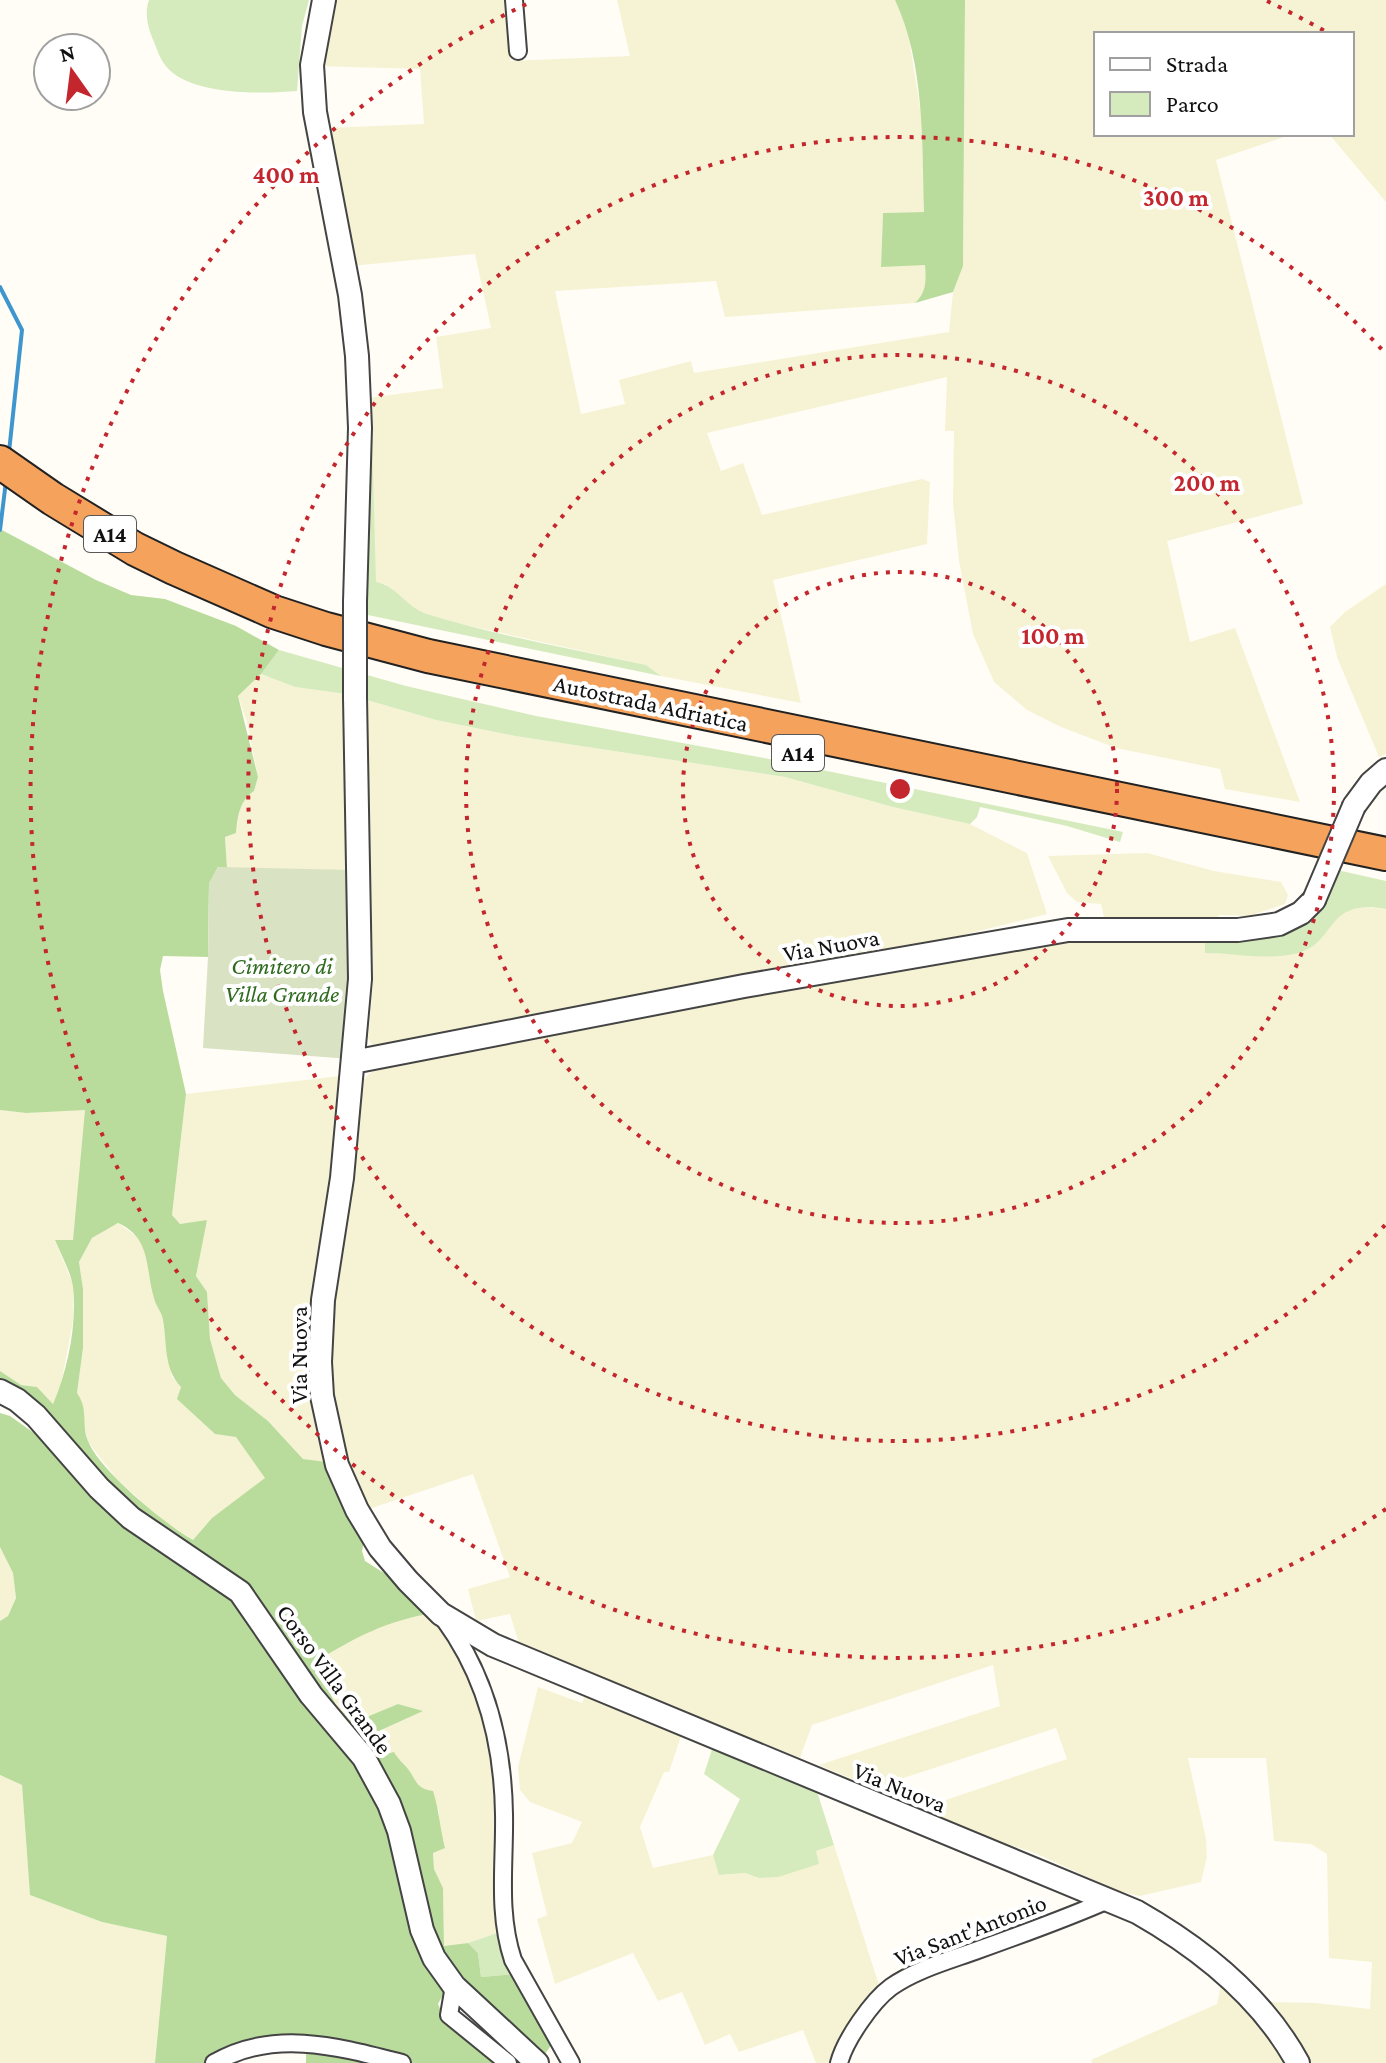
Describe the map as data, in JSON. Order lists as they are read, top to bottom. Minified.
{"streets":{"highway":["A14","Autostrada Adriatica"],"street":["Via Nuova","Corso Villa Grande","Via Sant'Antonio"]},"crossings":[["Via Nuova","Via Sant'Antonio"]],"parks":["Cimitero di Villa Grande"],"legend":["Strada","Parco"],"north":"top","rings":["400 m","300 m","200 m","100 m"]}
